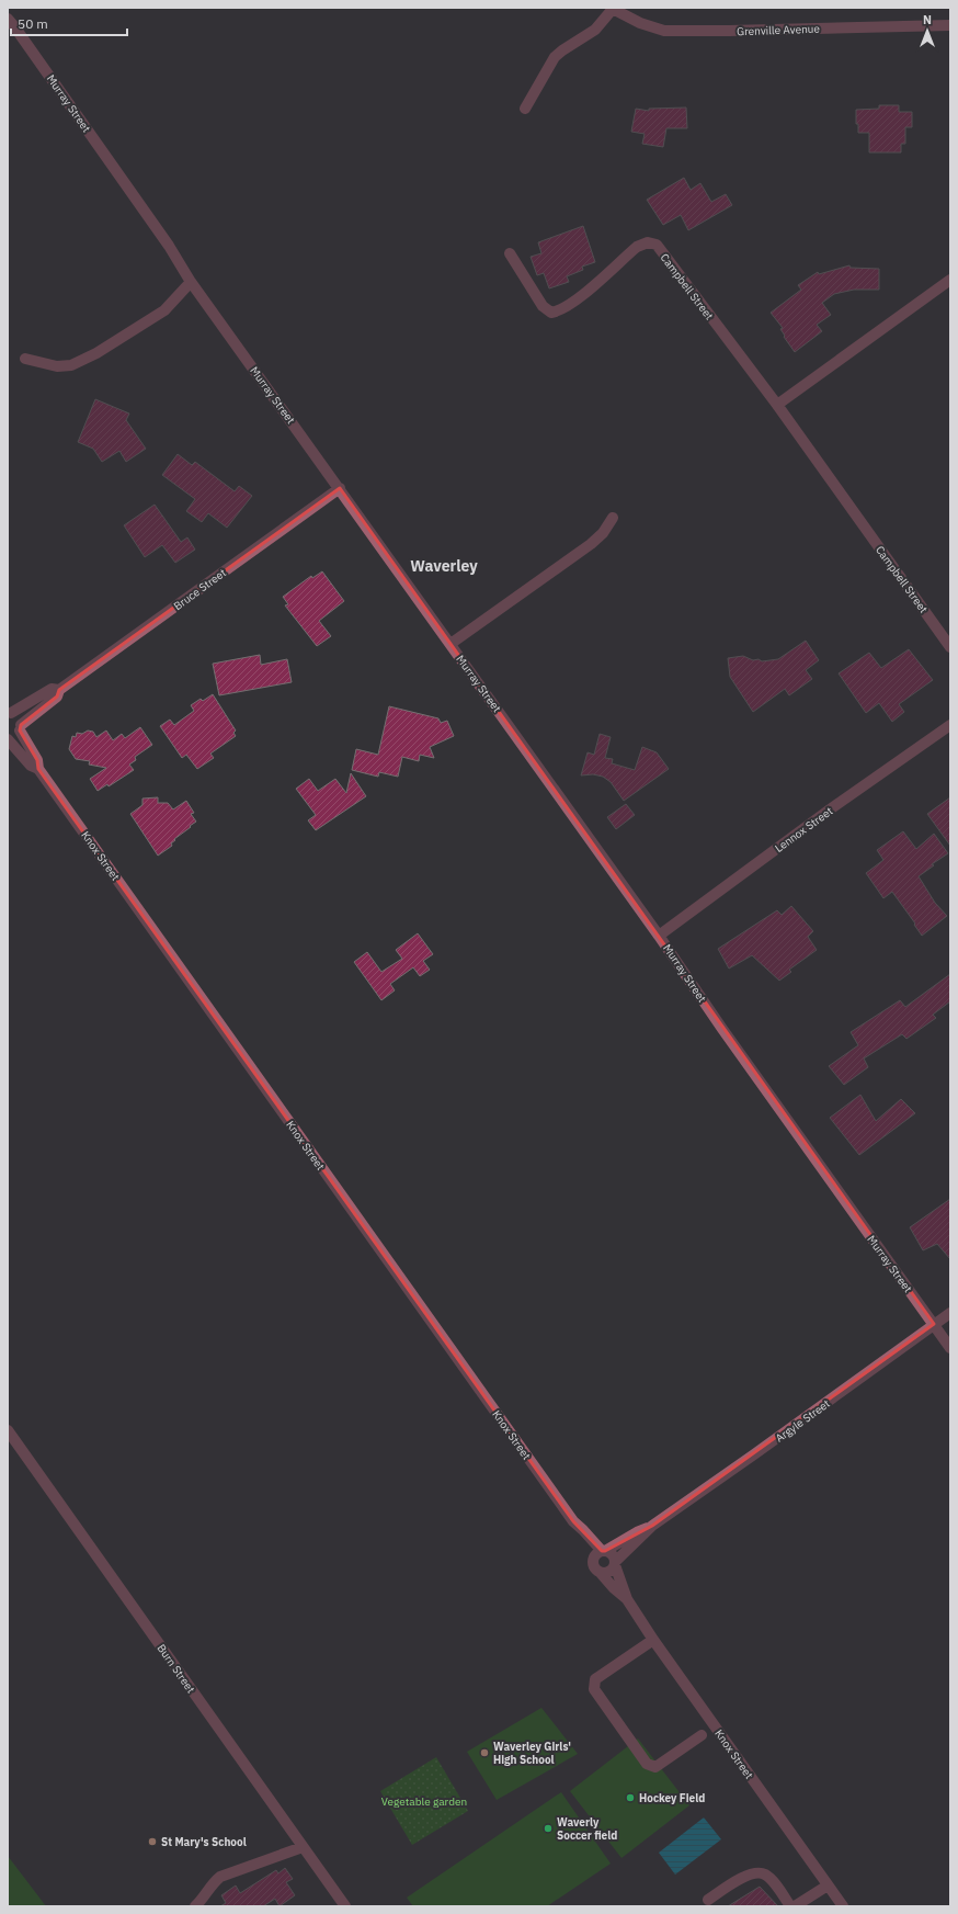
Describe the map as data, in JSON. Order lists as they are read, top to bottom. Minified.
{"streets":{"street":["Grenville Avenue","Murray Street","Campbell Street","Bruce Street","Lennox Street","Knox Street","Argyle Street","Burn Street"]},"crossings":[["Murray Street","Bruce Street"],["Murray Street","Lennox Street"],["Murray Street","Argyle Street"],["Bruce Street","Knox Street"],["Knox Street","Argyle Street"]],"districts":["Waverley"],"parks":["Vegetable garden"],"places":["Waverley Girls' High School","Hockey Field","Waverly Soccer field","St Mary's School"],"scale_bar":"50 m","north":"top"}
